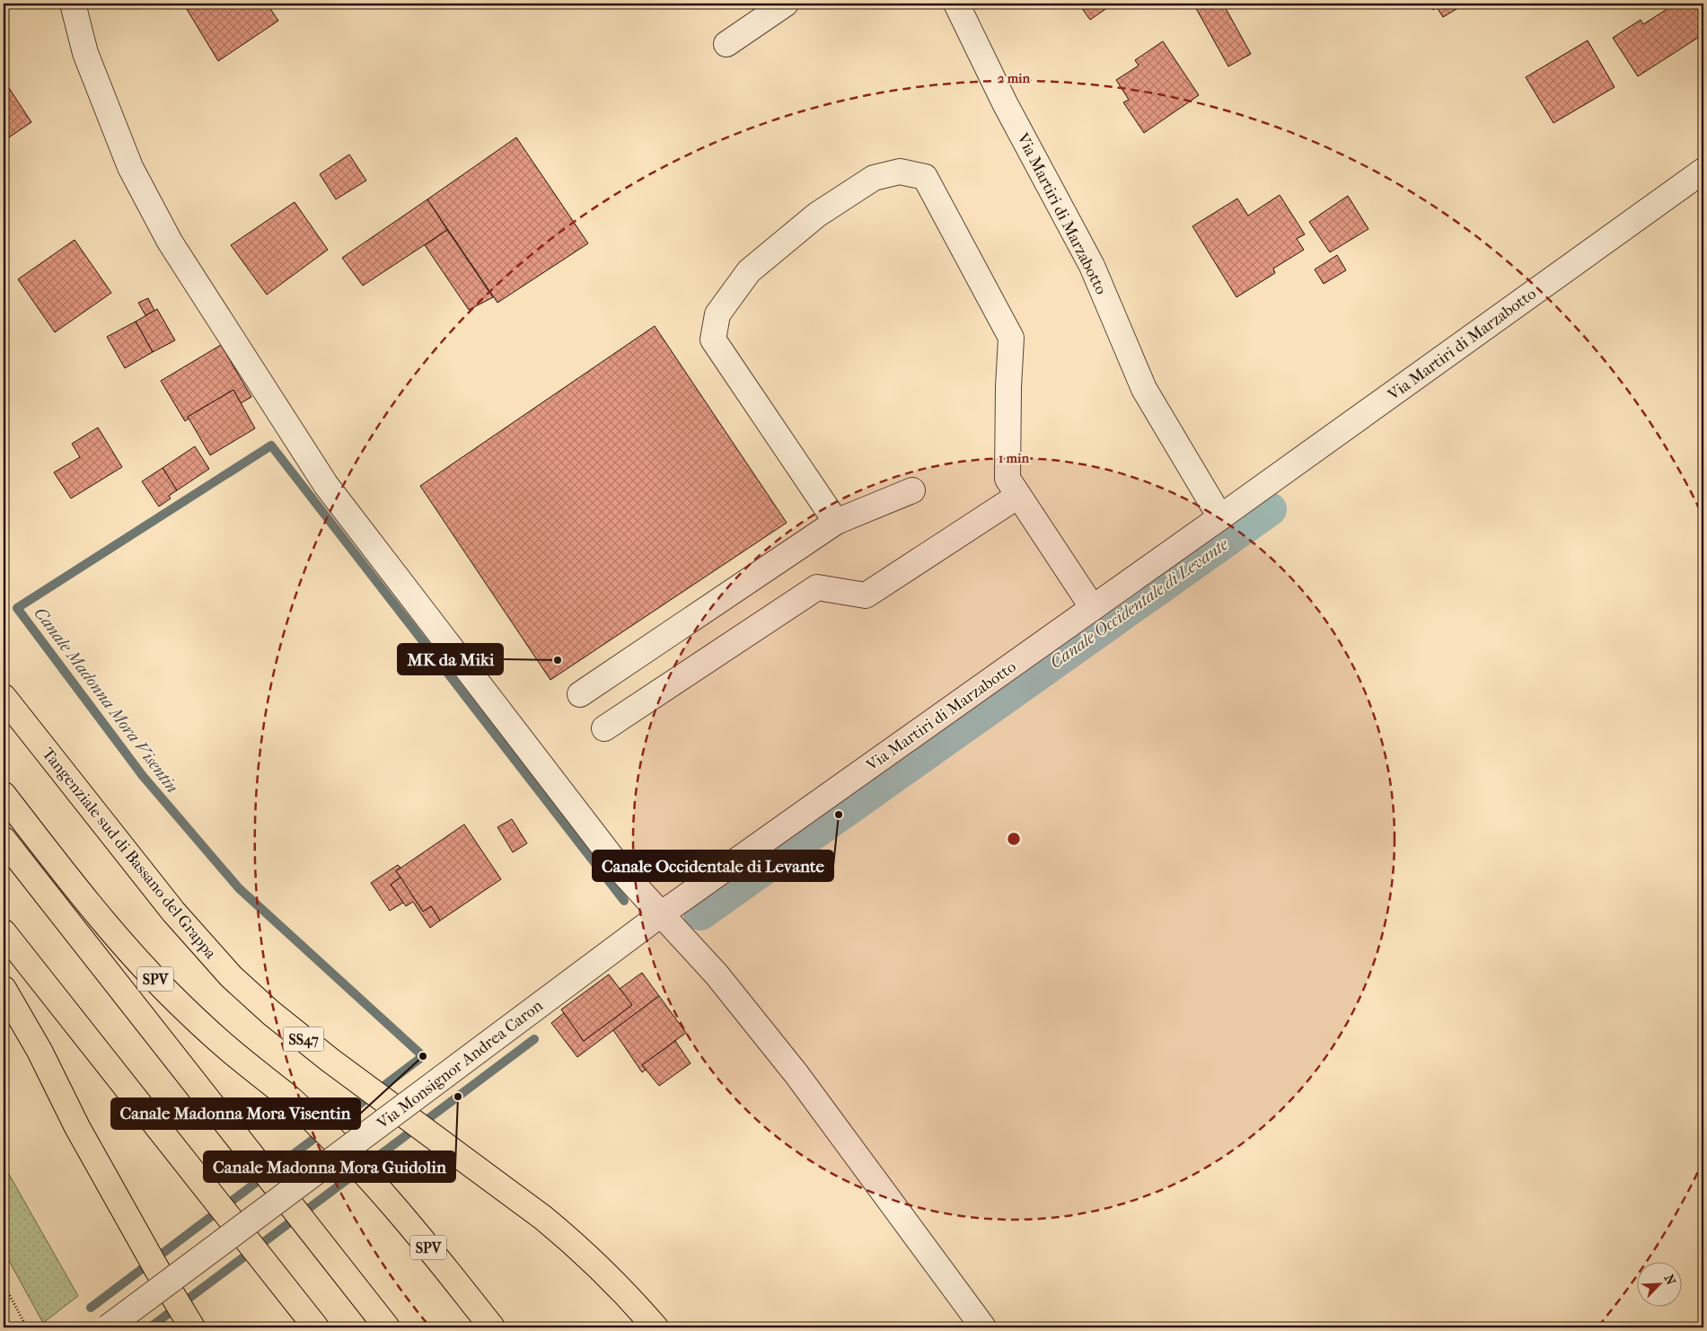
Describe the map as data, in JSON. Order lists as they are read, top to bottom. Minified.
{"streets":{"highway":["Tangenziale sud di Bassano del Grappa","SPV","SS47"],"street":["Via Martiri di Marzabotto","Via Monsignor Andrea Caron"]},"crossings":[["Via Martiri di Marzabotto","Via Monsignor Andrea Caron"]],"water":["Canale Occidentale di Levante","Canale Madonna Mora Visentin"],"places":["MK da Miki","Canale Occidentale di Levante","Canale Madonna Mora Visentin","Canale Madonna Mora Guidolin"],"north":"top right","rings":["2 min","1 min"]}
